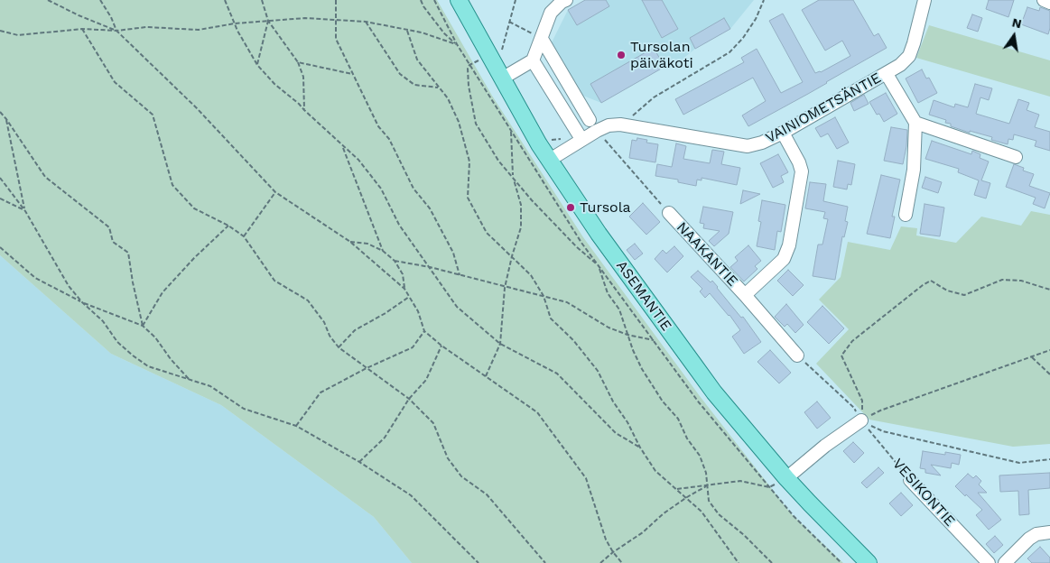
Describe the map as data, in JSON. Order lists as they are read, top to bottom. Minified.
{"streets":{"main road":["ASEMANTIE"],"street":["VAINIOMETSÄNTIE","NAAKANTIE","VESIKONTIE"]},"crossings":[["VAINIOMETSÄNTIE","NAAKANTIE"],["VAINIOMETSÄNTIE","ASEMANTIE"],["NAAKANTIE","VESIKONTIE"]],"places":["Tursolan päiväkoti","Tursola"],"north":"top"}
